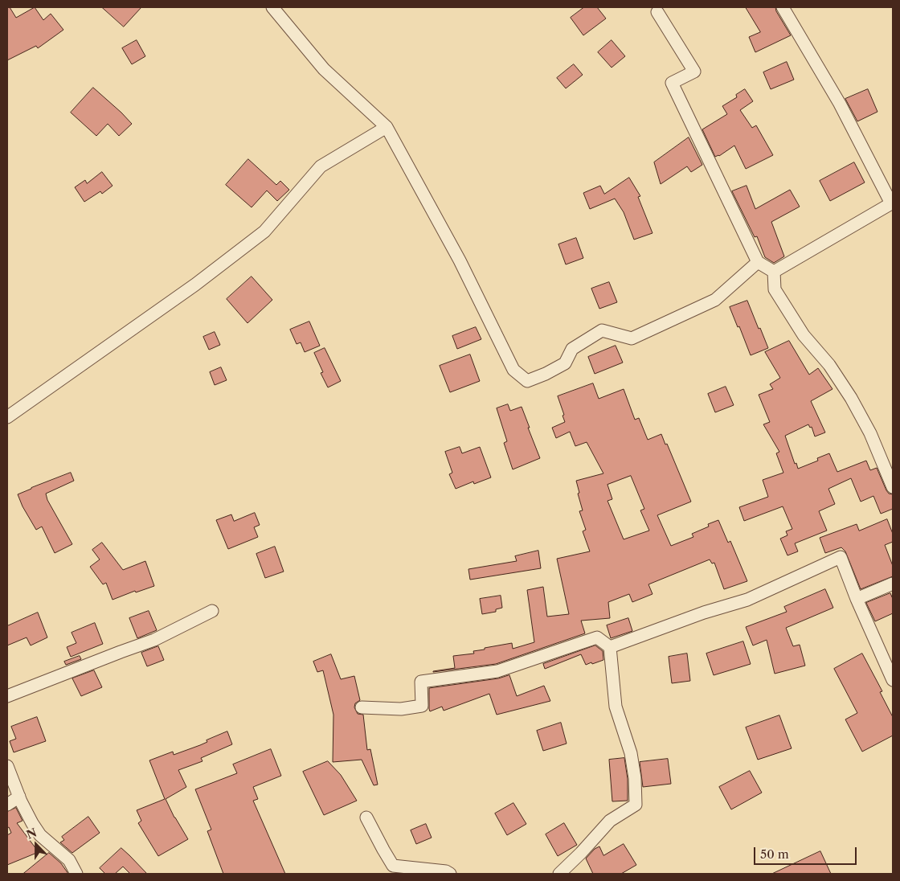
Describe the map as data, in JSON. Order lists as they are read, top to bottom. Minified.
{"scale_bar":"50 m","north":"top"}
